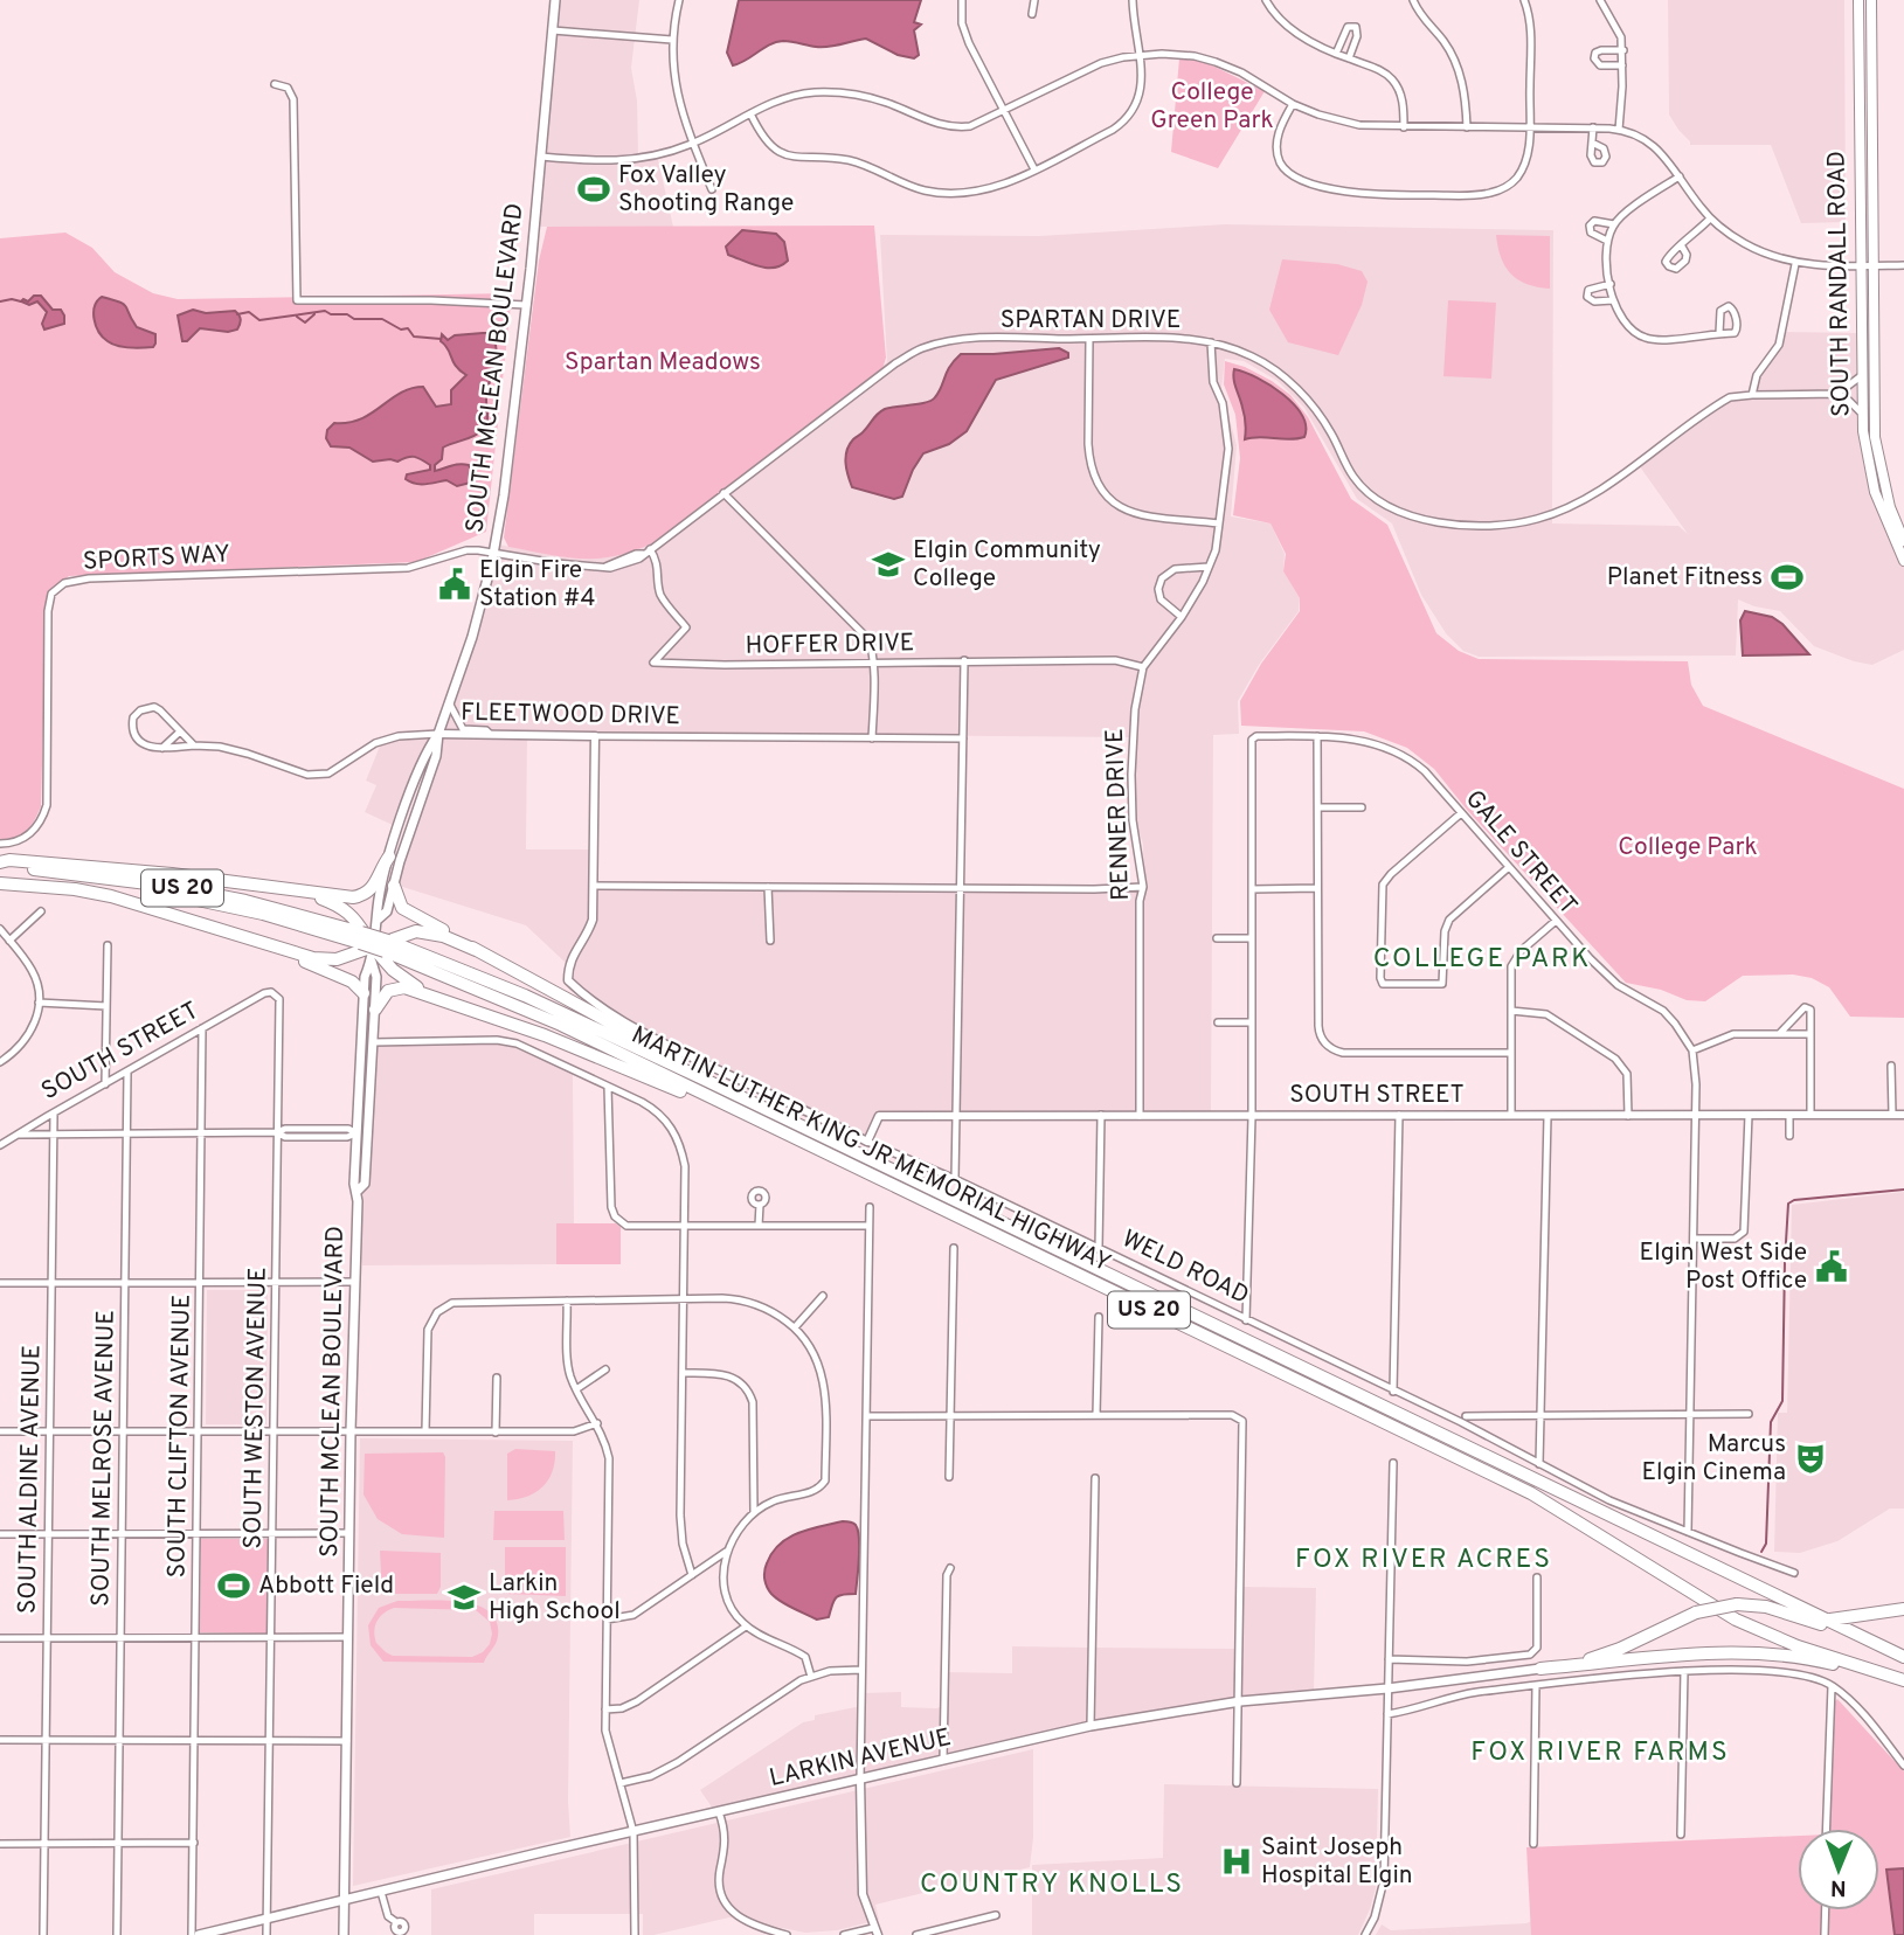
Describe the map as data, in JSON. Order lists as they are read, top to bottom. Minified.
{"streets":{"highway":["US 20","MARTIN LUTHER KING JR MEMORIAL HIGHWAY"],"main road":["SOUTH RANDALL ROAD","SOUTH MCLEAN BOULEVARD","LARKIN AVENUE"],"street":["SPARTAN DRIVE","SPORTS WAY","HOFFER DRIVE","FLEETWOOD DRIVE","RENNER DRIVE","GALE STREET","SOUTH STREET","WELD ROAD","SOUTH WESTON AVENUE","SOUTH CLIFTON AVENUE","SOUTH MELROSE AVENUE","SOUTH ALDINE AVENUE"]},"crossings":[["SPARTAN DRIVE","SOUTH MCLEAN BOULEVARD"],["SPARTAN DRIVE","SPORTS WAY"],["SPARTAN DRIVE","HOFFER DRIVE"],["SPARTAN DRIVE","RENNER DRIVE"],["SOUTH MCLEAN BOULEVARD","SPORTS WAY"],["SOUTH MCLEAN BOULEVARD","FLEETWOOD DRIVE"],["SOUTH MCLEAN BOULEVARD","MARTIN LUTHER KING JR MEMORIAL HIGHWAY"],["SOUTH MCLEAN BOULEVARD","LARKIN AVENUE"],["HOFFER DRIVE","RENNER DRIVE"],["RENNER DRIVE","SOUTH STREET"],["SOUTH STREET","WELD ROAD"],["SOUTH STREET","SOUTH WESTON AVENUE"],["SOUTH STREET","SOUTH CLIFTON AVENUE"],["SOUTH STREET","SOUTH MELROSE AVENUE"],["SOUTH STREET","SOUTH ALDINE AVENUE"],["SOUTH WESTON AVENUE","LARKIN AVENUE"],["SOUTH CLIFTON AVENUE","LARKIN AVENUE"]],"districts":["COLLEGE PARK","FOX RIVER ACRES","FOX RIVER FARMS","COUNTRY KNOLLS"],"parks":["College Green Park","Spartan Meadows","College Park"],"places":{"sports":["Fox Valley Shooting Range","Planet Fitness","Abbott Field"],"school or university":["Elgin Community College","Larkin High School"],"public building":["Elgin Fire Station #4","Elgin West Side Post Office"],"theatre":["Marcus Elgin Cinema"],"hospital":["Saint Joseph Hospital Elgin"]},"north":"bottom"}
